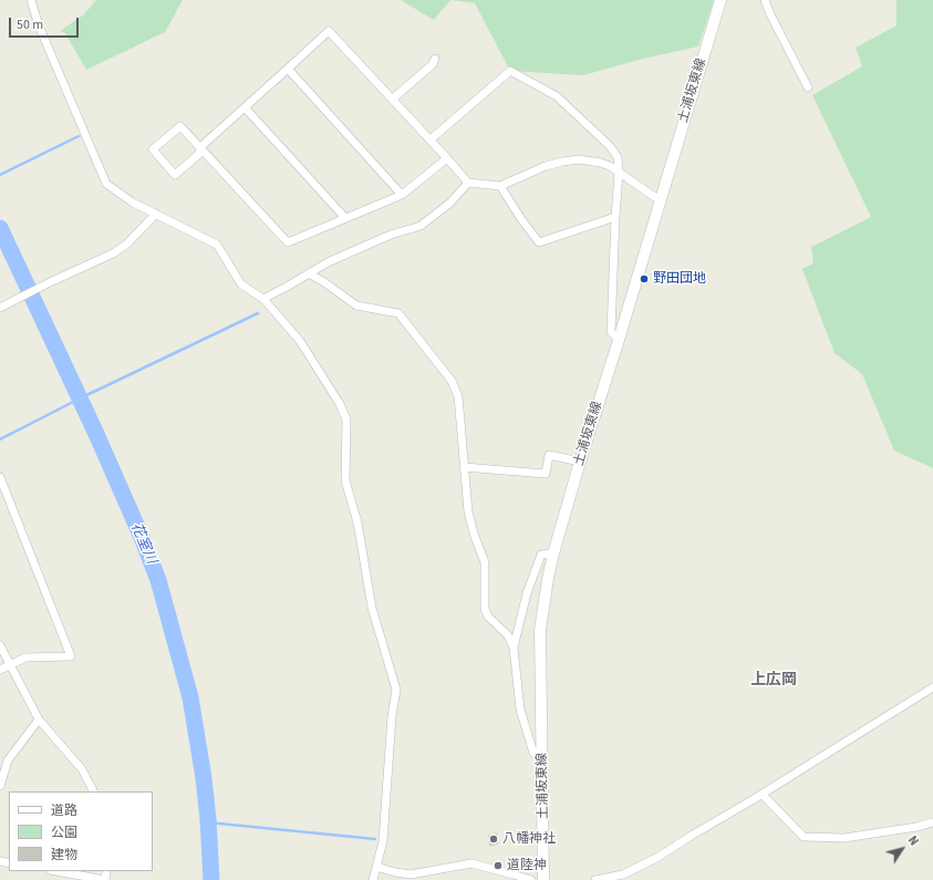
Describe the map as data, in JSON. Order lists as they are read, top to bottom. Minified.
{"streets":{"main road":["土浦坂東線"]},"districts":["上広岡"],"water":["花室川"],"places":["野田団地","八幡神社","道陸神"],"legend":["道路","公園","建物"],"scale_bar":"50 m","north":"top right"}
